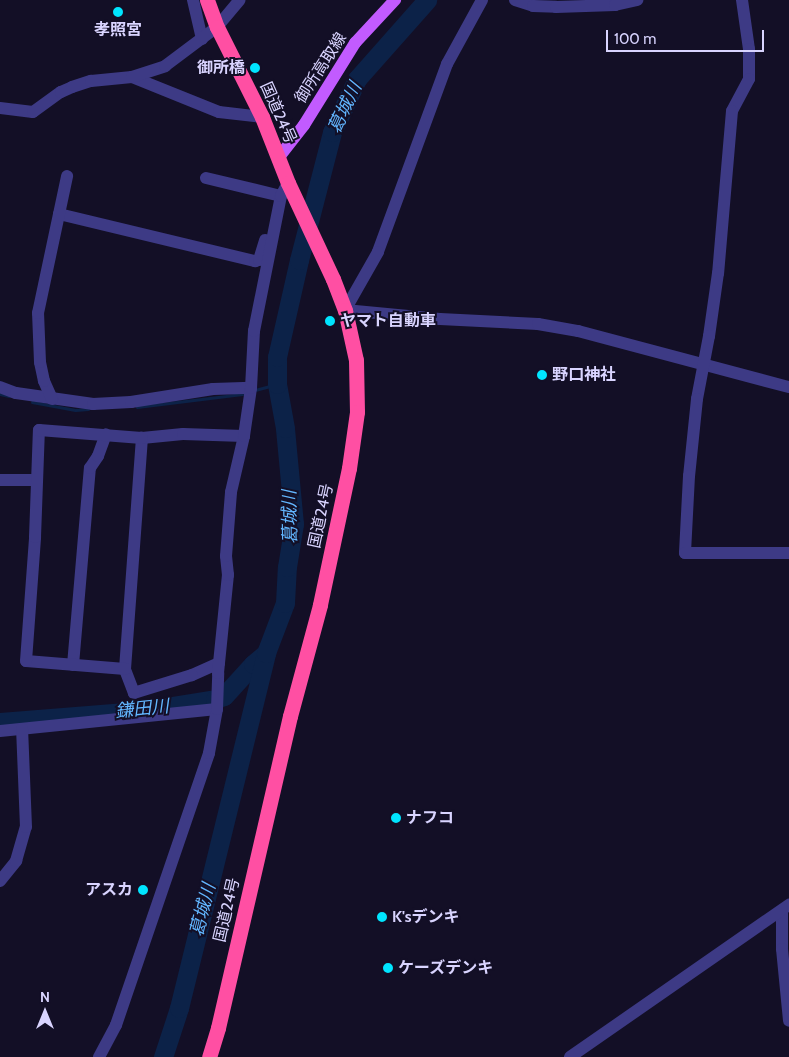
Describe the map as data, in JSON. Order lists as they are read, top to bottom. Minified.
{"streets":{"highway":["国道24号"],"main road":["御所高取線"]},"crossings":[["御所高取線","国道24号"]],"water":["葛城川","鎌田川"],"places":["孝照宮","御所橋","ヤマト自動車","野口神社","ナフコ","アスカ","K'sデンキ","ケーズデンキ"],"scale_bar":"100 m","north":"top"}
